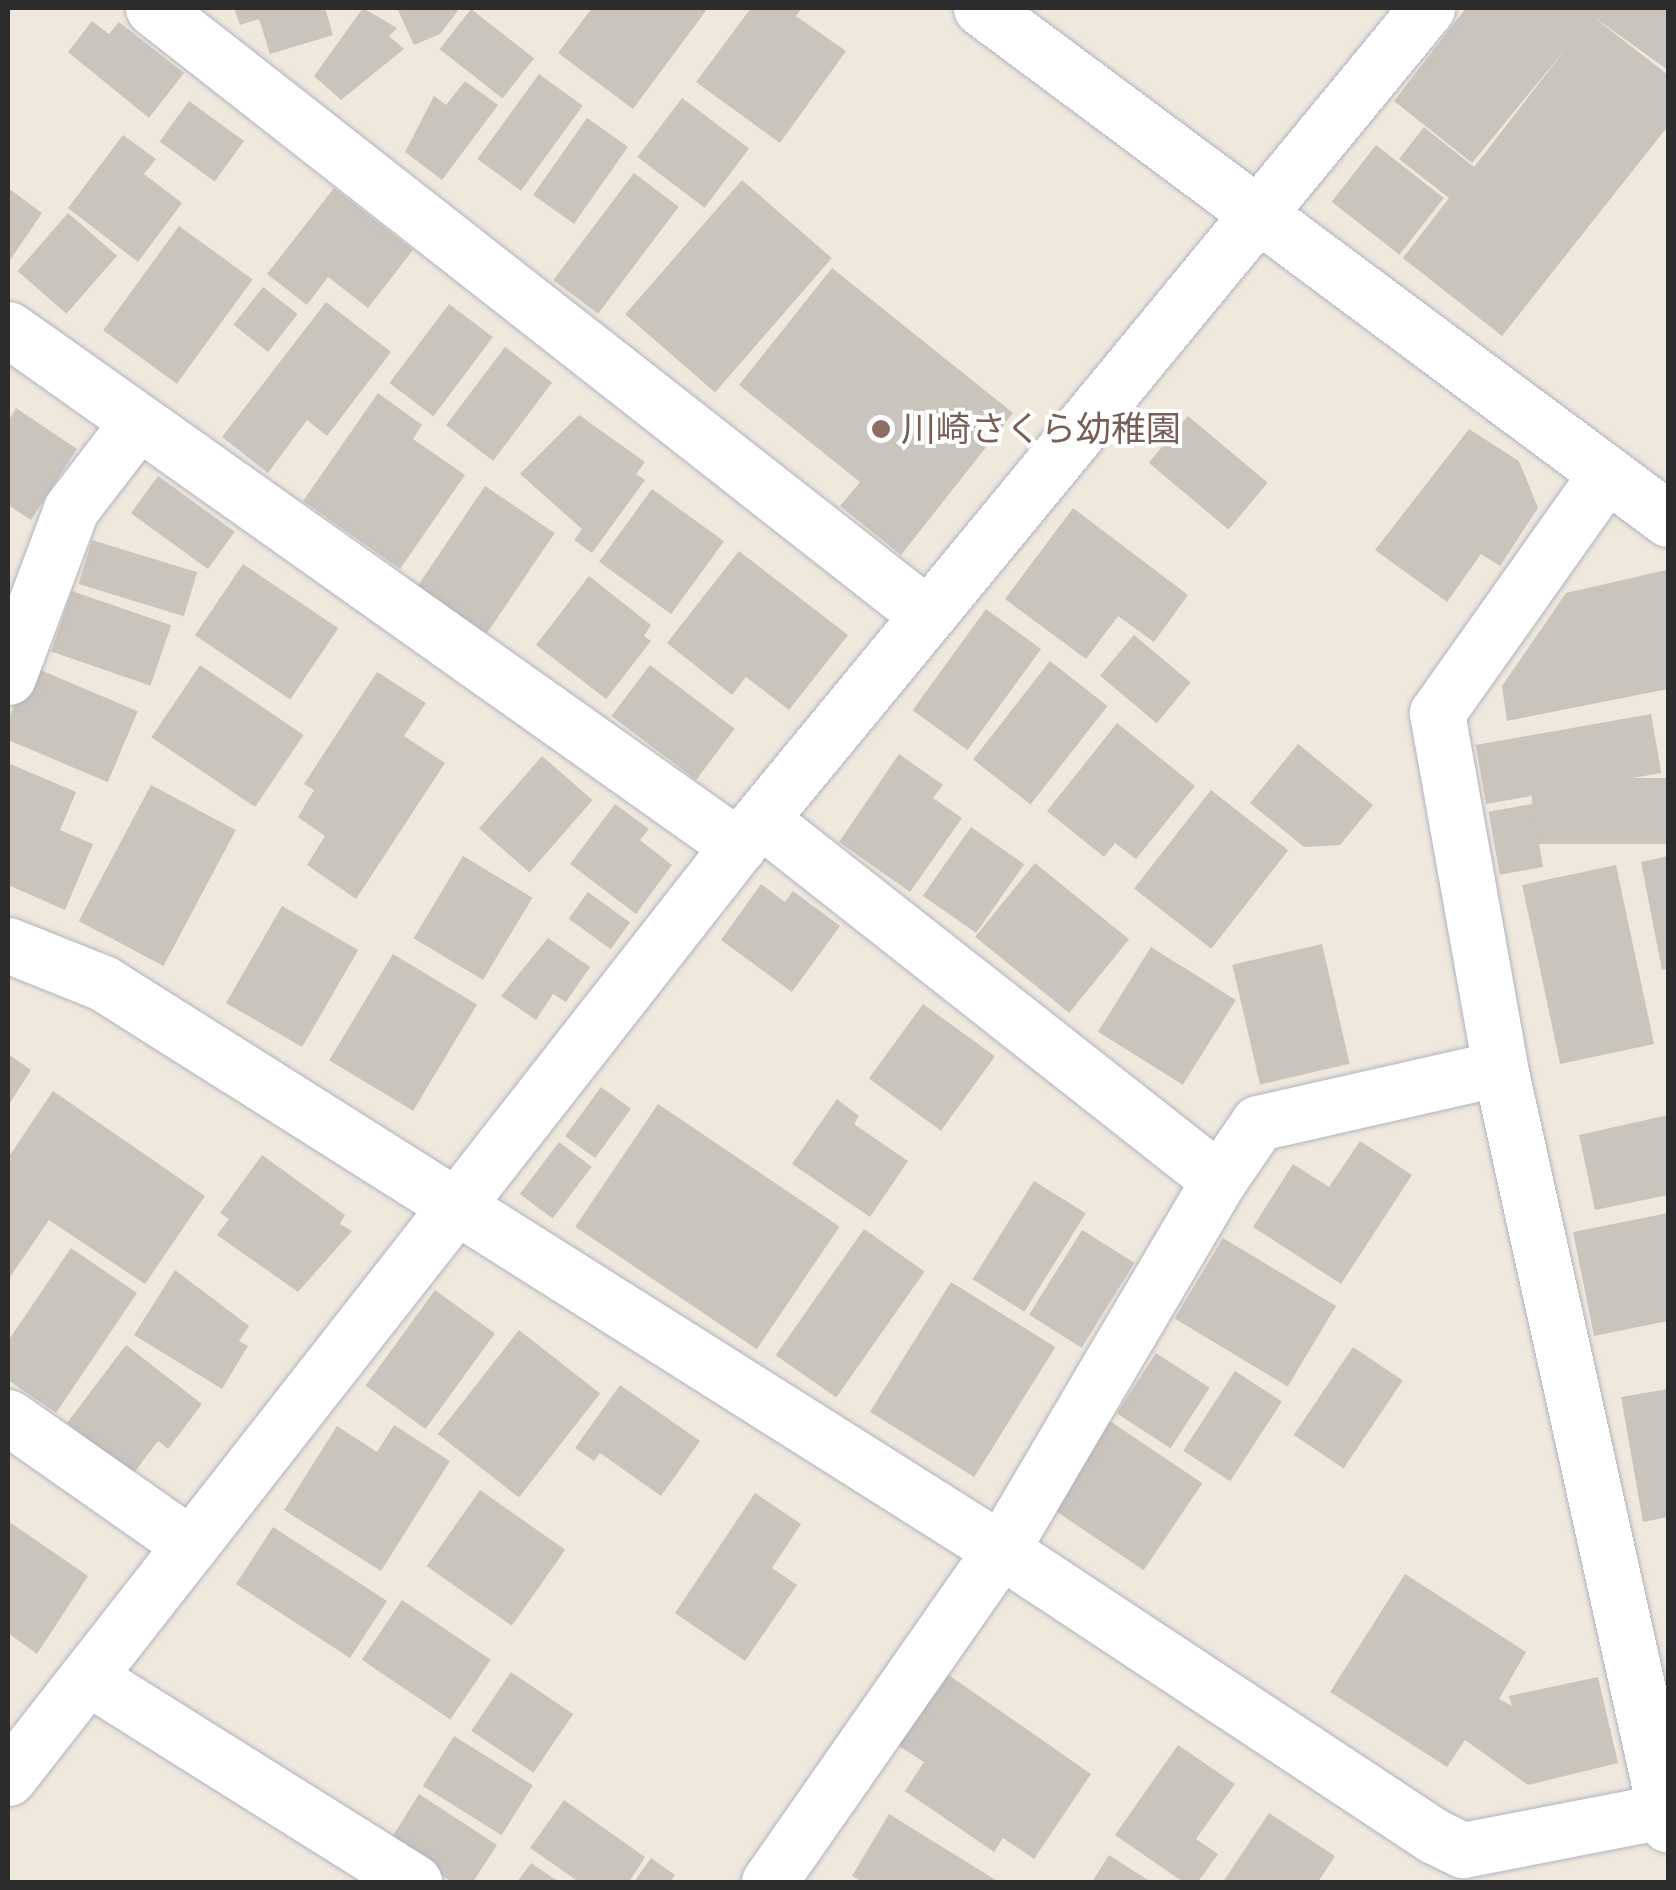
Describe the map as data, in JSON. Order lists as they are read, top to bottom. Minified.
{"places":["川崎さくら幼稚園"]}
